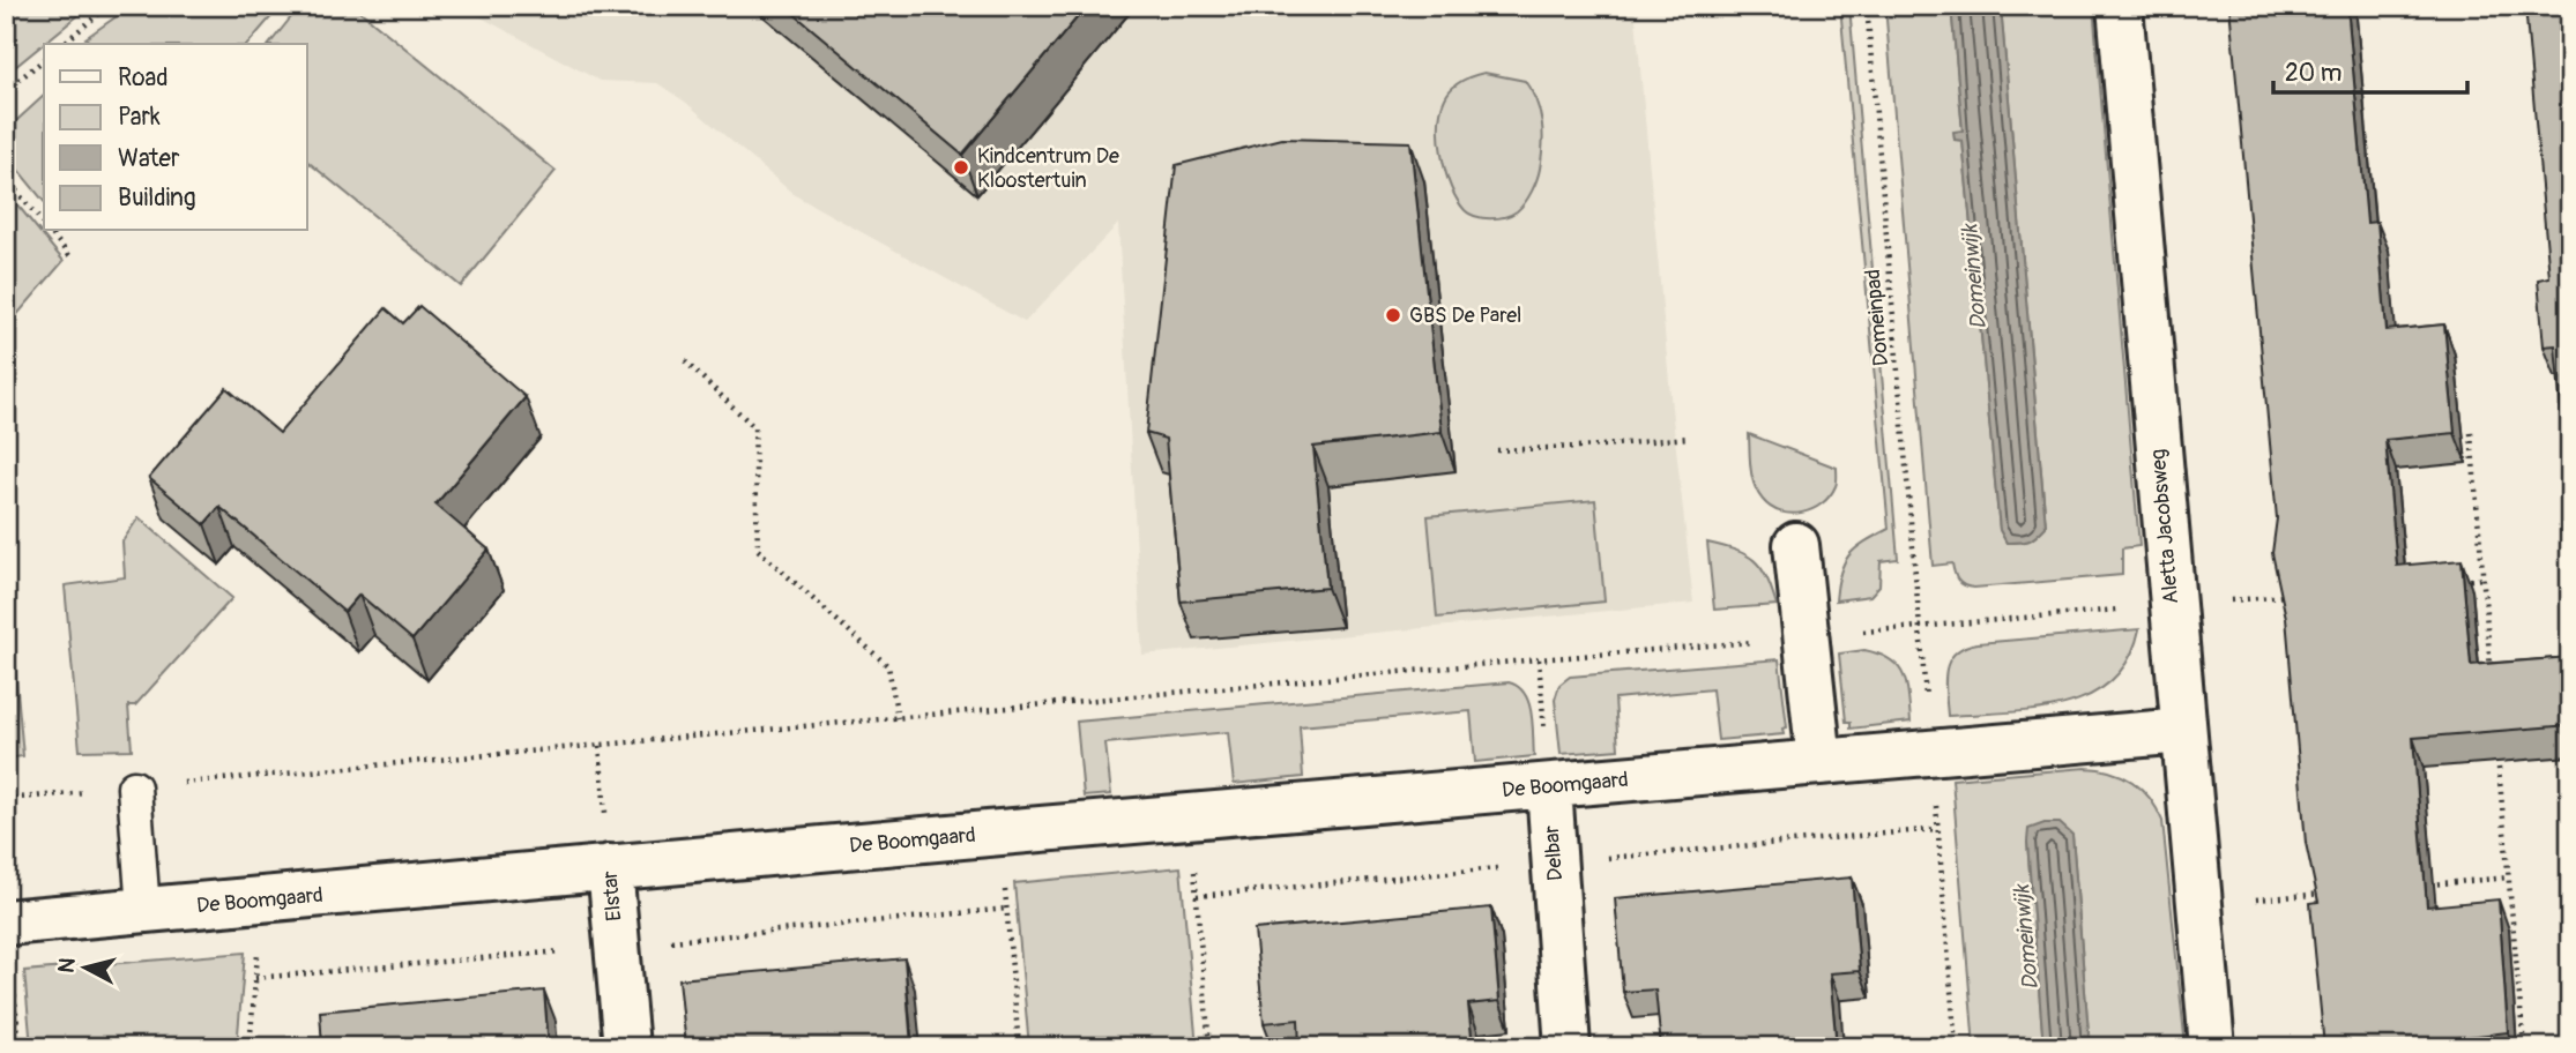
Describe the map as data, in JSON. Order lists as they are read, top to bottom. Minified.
{"streets":{"street":["Aletta Jacobsweg","De Boomgaard","Delbar","Elstar"],"path":["Domeinpad"]},"crossings":[["Domeinpad","De Boomgaard"],["Aletta Jacobsweg","De Boomgaard"],["De Boomgaard","Delbar"],["De Boomgaard","Elstar"]],"water":["Domeinwijk"],"places":["Kindcentrum De Kloostertuin","GBS De Parel"],"legend":["Road","Park","Water","Building"],"scale_bar":"20 m","north":"left"}
